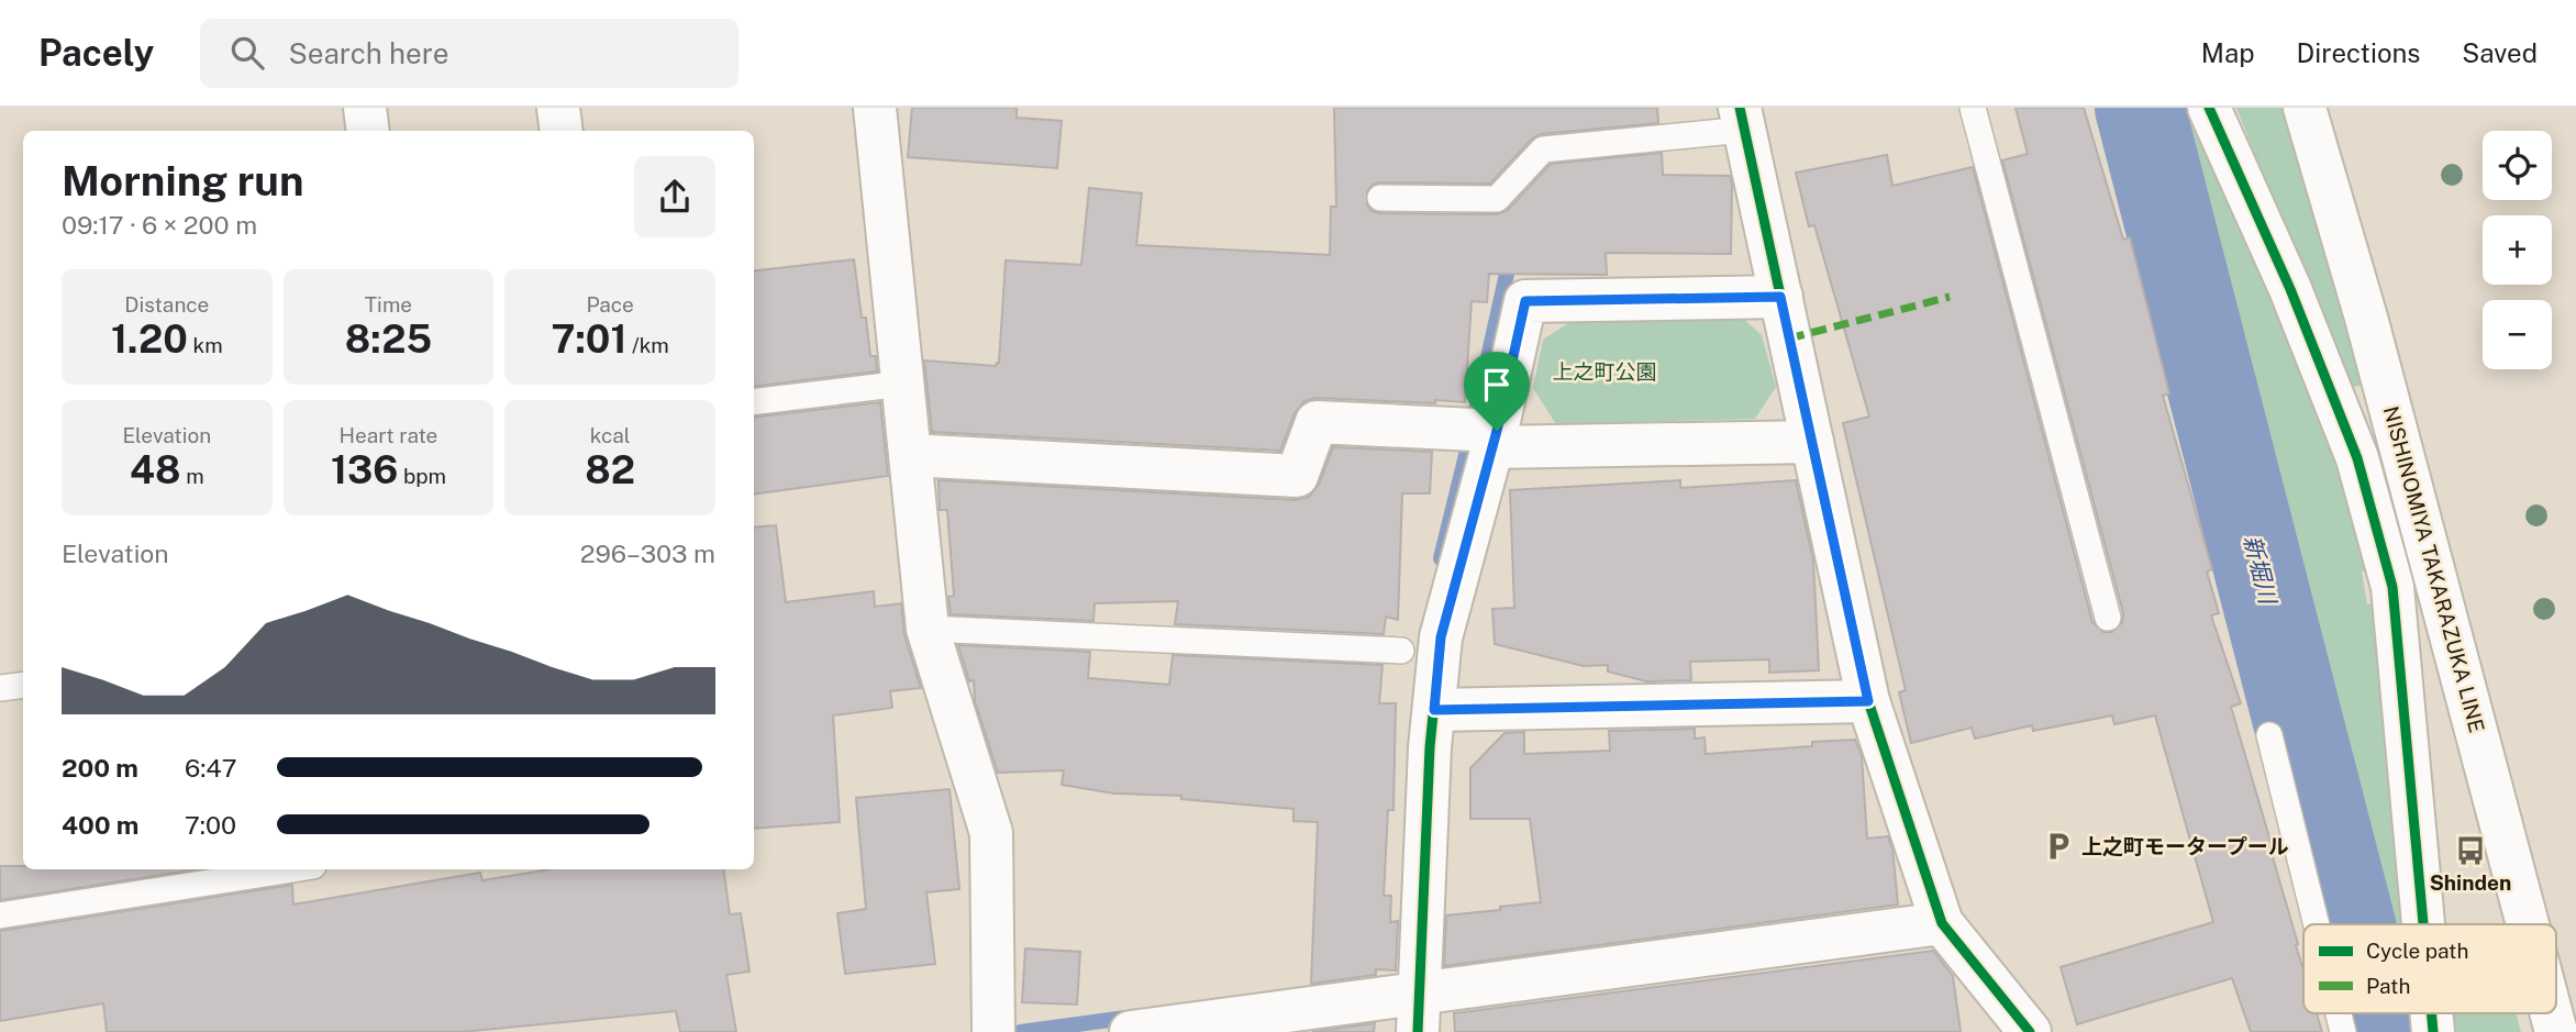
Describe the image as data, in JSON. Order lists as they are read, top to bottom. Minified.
{"streets":{"street":["NISHINOMIYA TAKARAZUKA LINE"]},"water":["新堀川"],"parks":["上之町公園"],"places":{"parking":["上之町モータープール"],"bus stop":["Shinden"]},"legend":["Cycle path","Path"],"page":{"header":"Pacely","search":"Search here","nav":["Map","Directions","Saved"],"map_buttons":["+","−"],"heading":["Morning run","09:17 · 6 × 200 m"],"stats":[["Distance","1.20 km"],["Time","8:25"],["Pace","7:01 /km"],["Elevation","48 m"],["Heart rate","136 bpm"],["kcal","82"]],"chart":["Elevation","296–303 m"],"list":[{"name":"200 m","note":"6:47"},{"name":"400 m","note":"7:00"}]}}
